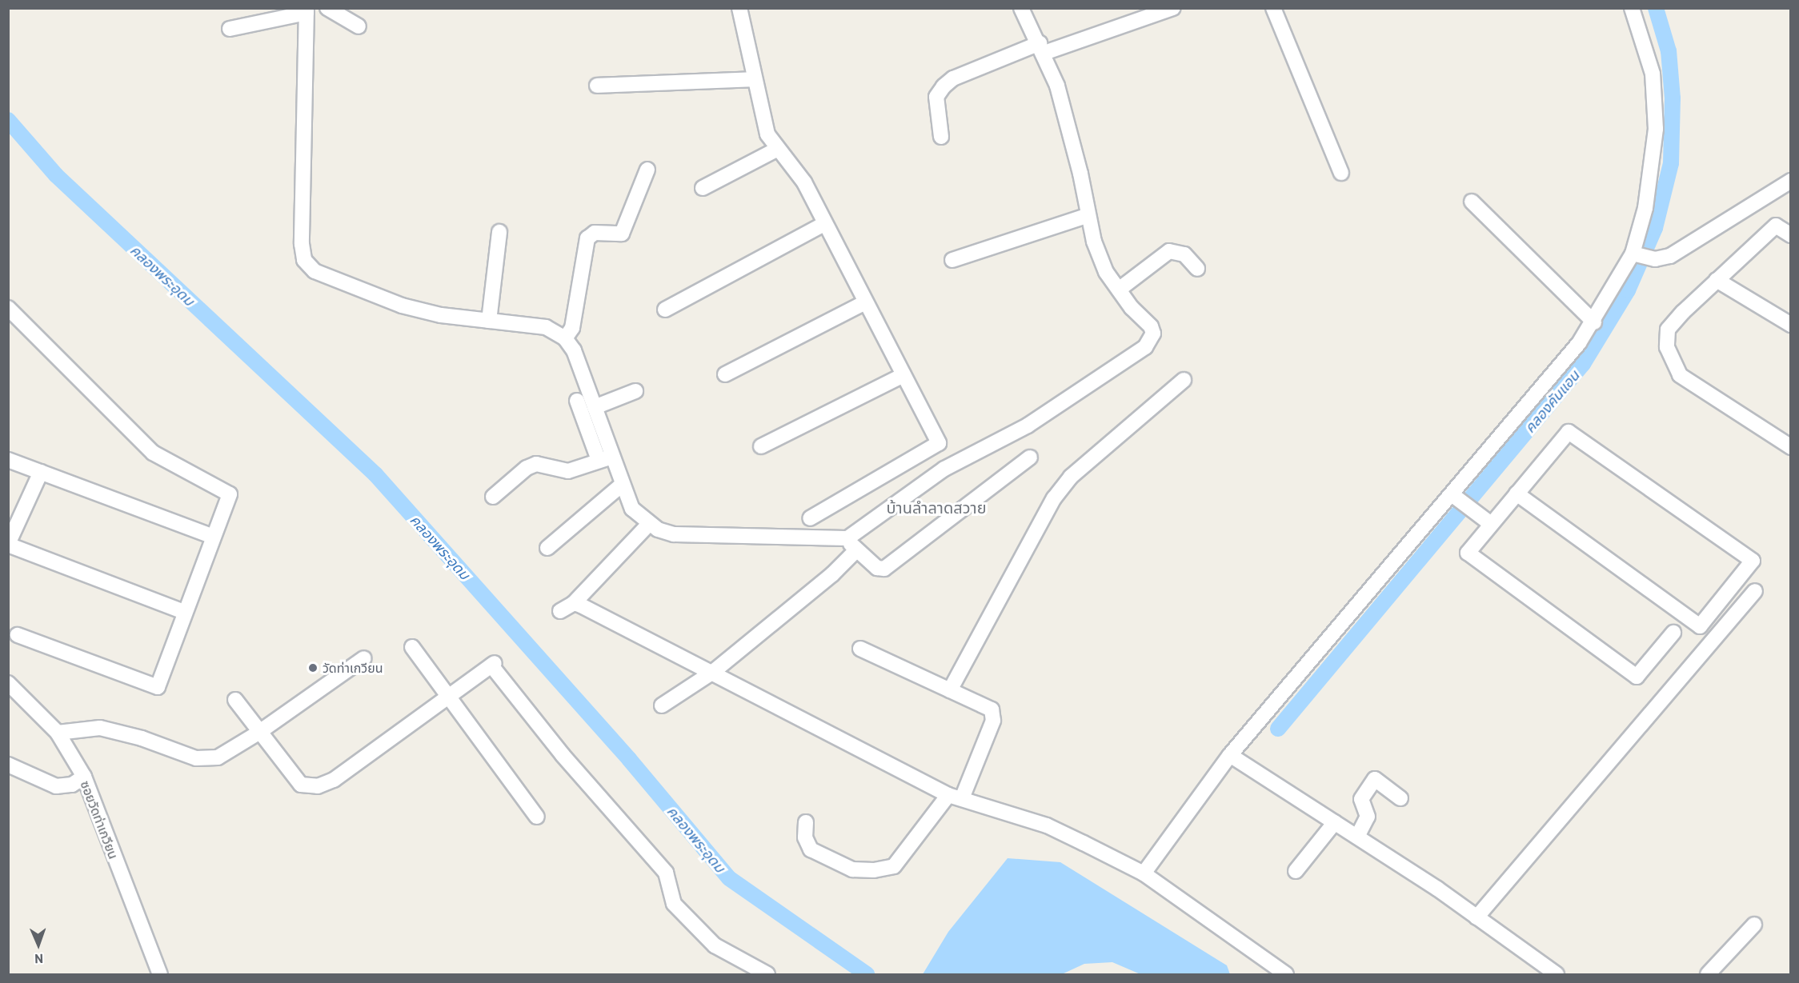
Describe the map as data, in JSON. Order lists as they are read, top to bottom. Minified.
{"streets":{"street":["ซอยวัดท่าเกวียน"]},"districts":["บ้านลำลาดสวาย"],"water":["คลองพระอุดม","คลองคันแอน"],"places":["วัดท่าเกวียน"],"north":"bottom"}
